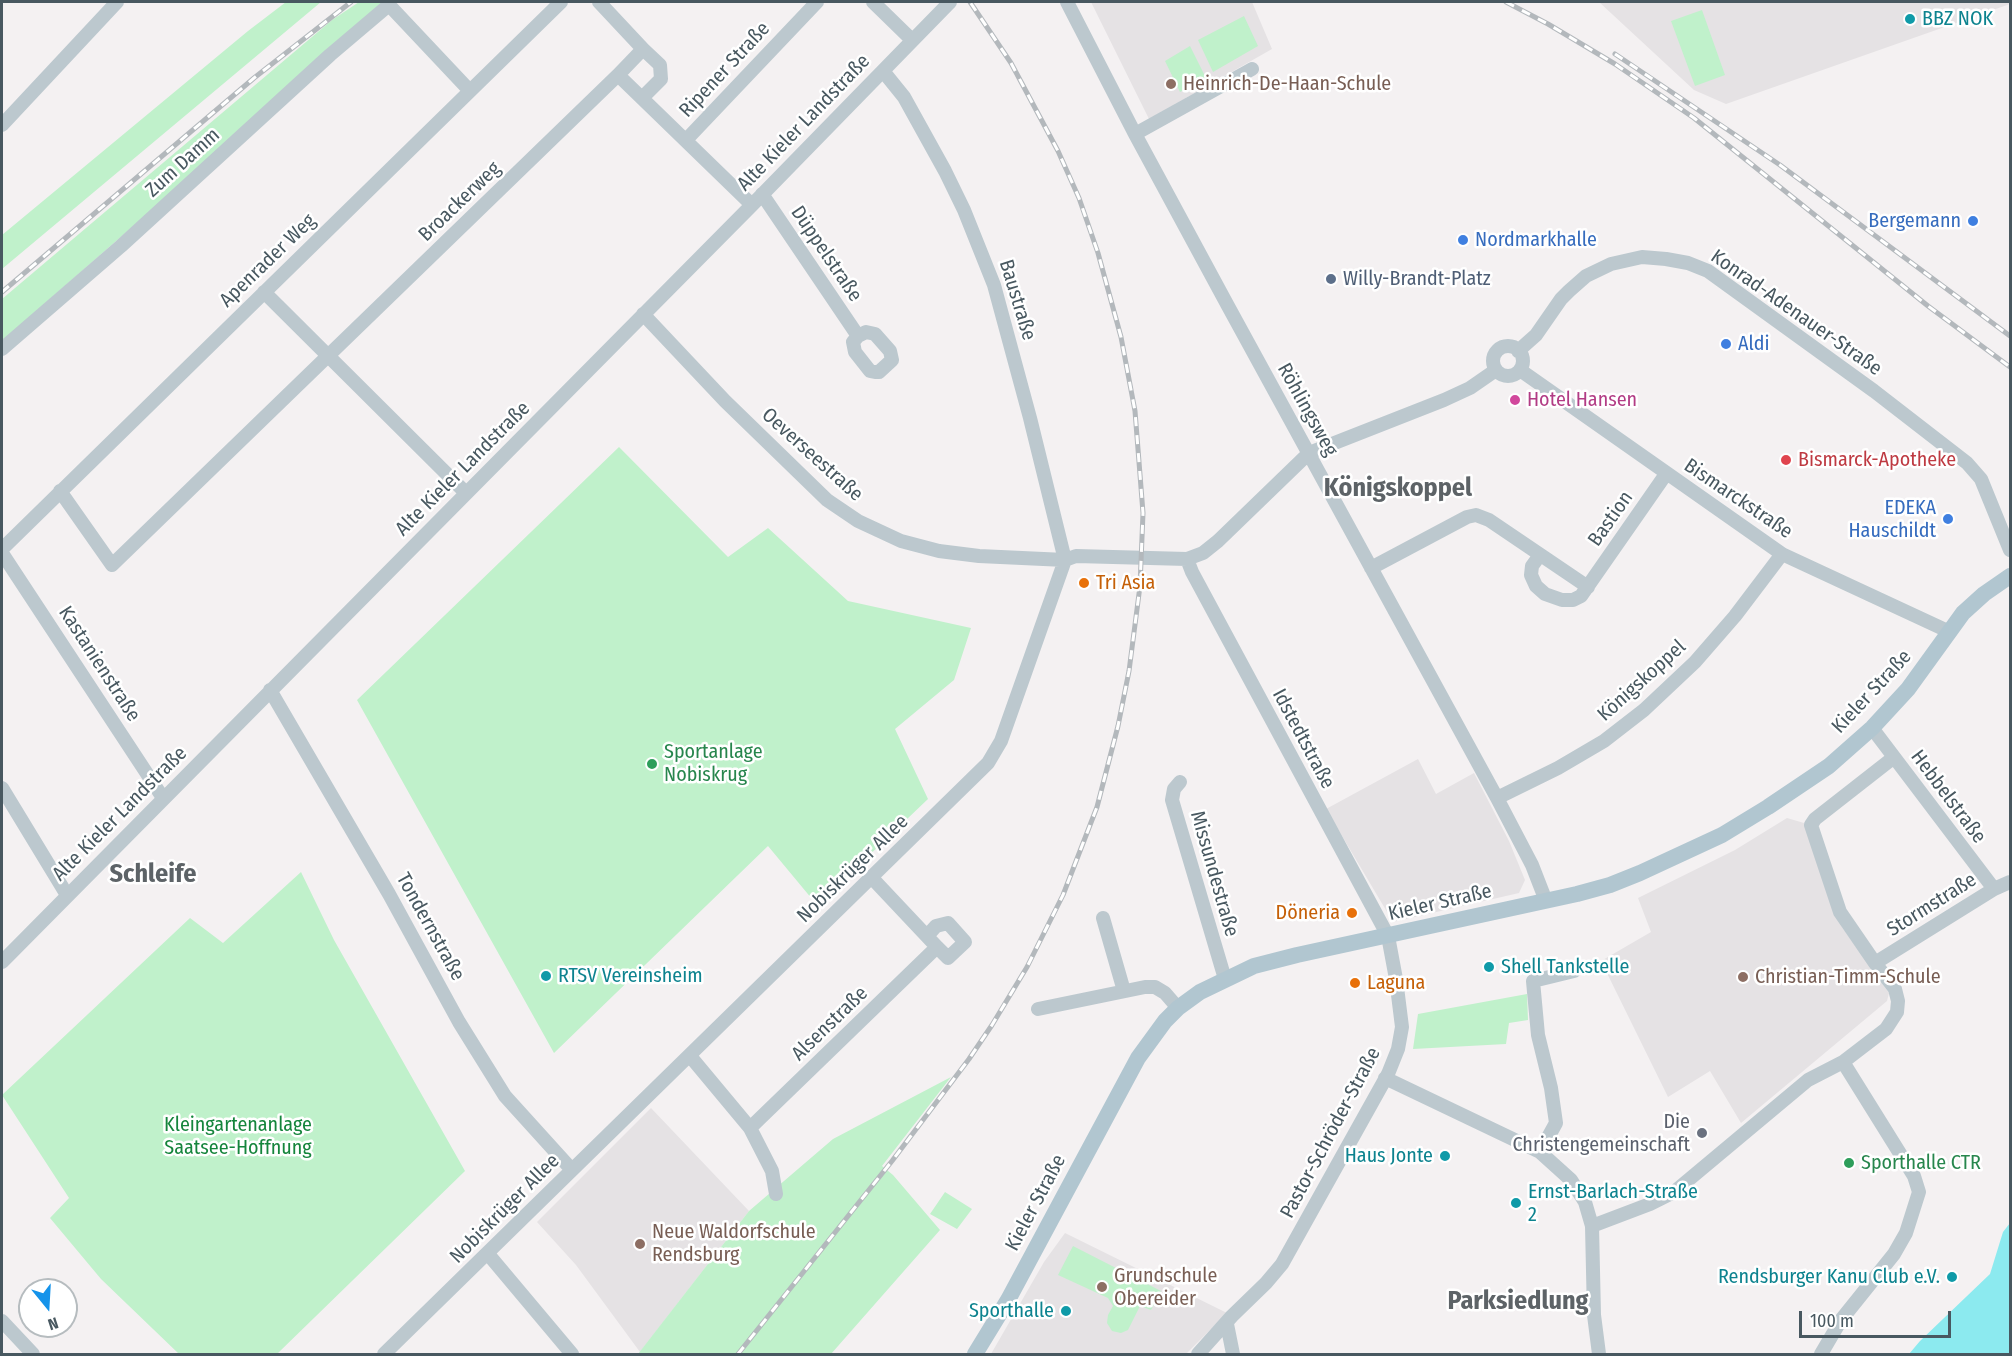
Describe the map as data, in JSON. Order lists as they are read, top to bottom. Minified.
{"streets":{"main road":["Kieler Straße"],"street":["Ripener Straße","Alte Kieler Landstraße","Zum Damm","Broackerweg","Düppelstraße","Apenrader Weg","Baustraße","Konrad-Adenauer-Straße","Röhlingsweg","Oeverseestraße","Bismarckstraße","Bastion","Kastanienstraße","Königskoppel","Idstedtstraße","Hebbelstraße","Nobiskrüger Allee","Missundestraße","Stormstraße","Tondernstraße","Alsenstraße","Pastor-Schröder-Straße"]},"crossings":[["Alte Kieler Landstraße","Düppelstraße"],["Alte Kieler Landstraße","Baustraße"],["Alte Kieler Landstraße","Oeverseestraße"],["Alte Kieler Landstraße","Kastanienstraße"],["Alte Kieler Landstraße","Tondernstraße"],["Zum Damm","Apenrader Weg"],["Broackerweg","Apenrader Weg"],["Apenrader Weg","Kastanienstraße"],["Baustraße","Oeverseestraße"],["Baustraße","Nobiskrüger Allee"],["Konrad-Adenauer-Straße","Bismarckstraße"],["Röhlingsweg","Königskoppel"],["Röhlingsweg","Kieler Straße"],["Oeverseestraße","Nobiskrüger Allee"],["Bismarckstraße","Bastion"],["Bismarckstraße","Königskoppel"],["Bismarckstraße","Kieler Straße"],["Kieler Straße","Idstedtstraße"],["Kieler Straße","Hebbelstraße"],["Kieler Straße","Missundestraße"],["Kieler Straße","Pastor-Schröder-Straße"],["Idstedtstraße","Pastor-Schröder-Straße"],["Hebbelstraße","Stormstraße"],["Nobiskrüger Allee","Tondernstraße"]],"districts":["Königskoppel","Schleife","Parksiedlung"],"parks":["Kleingartenanlage Saatsee-Hoffnung"],"places":["BBZ NOK","Heinrich-De-Haan-Schule","Bergemann","Nordmarkhalle","Willy-Brandt-Platz","Aldi","Hotel Hansen","Bismarck-Apotheke","EDEKA Hauschildt","Tri Asia","Sportanlage Nobiskrug","Döneria","Shell Tankstelle","RTSV Vereinsheim","Christian-Timm-Schule","Laguna","Die Christengemeinschaft","Haus Jonte","Sporthalle CTR","Ernst-Barlach-Straße 2","Neue Waldorfschule Rendsburg","Rendsburger Kanu Club e.V.","Grundschule Obereider","Sporthalle"],"scale_bar":"100 m","north":"bottom"}
